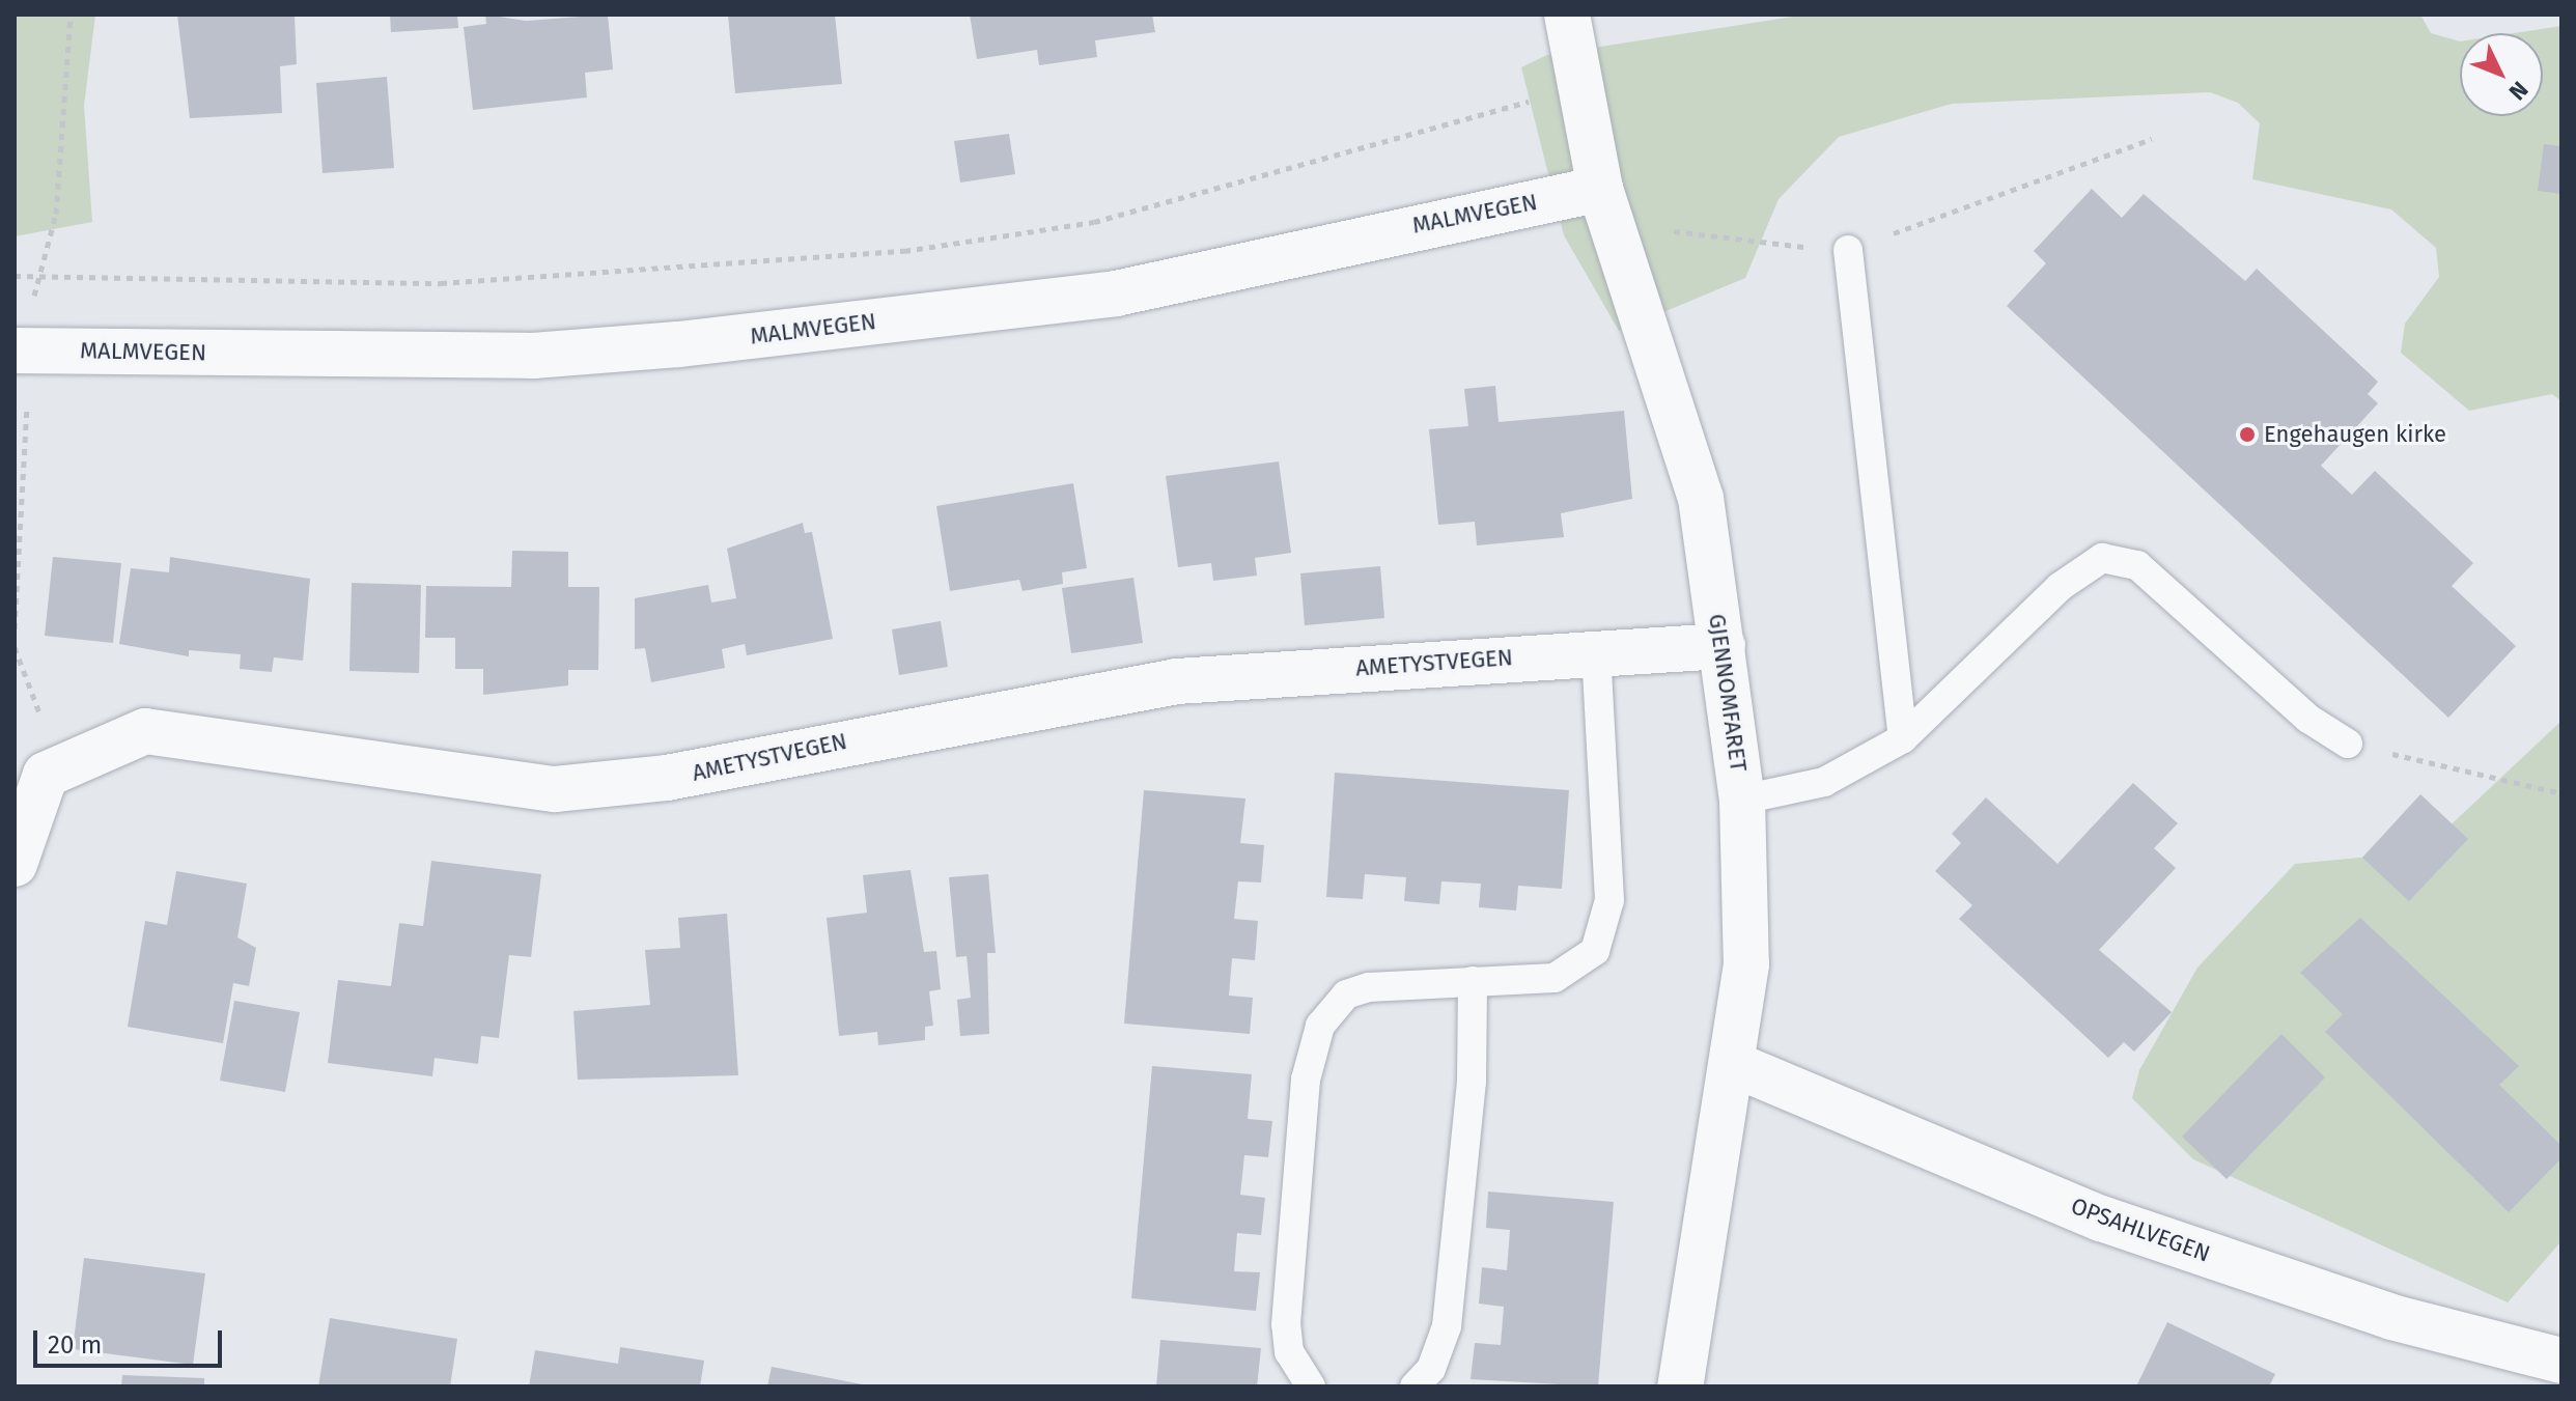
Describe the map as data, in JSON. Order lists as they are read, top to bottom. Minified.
{"streets":{"street":["MALMVEGEN","AMETYSTVEGEN","GJENNOMFARET","OPSAHLVEGEN"]},"crossings":[["MALMVEGEN","GJENNOMFARET"],["AMETYSTVEGEN","GJENNOMFARET"],["GJENNOMFARET","OPSAHLVEGEN"]],"places":["Engehaugen kirke"],"scale_bar":"20 m","north":"bottom right"}
